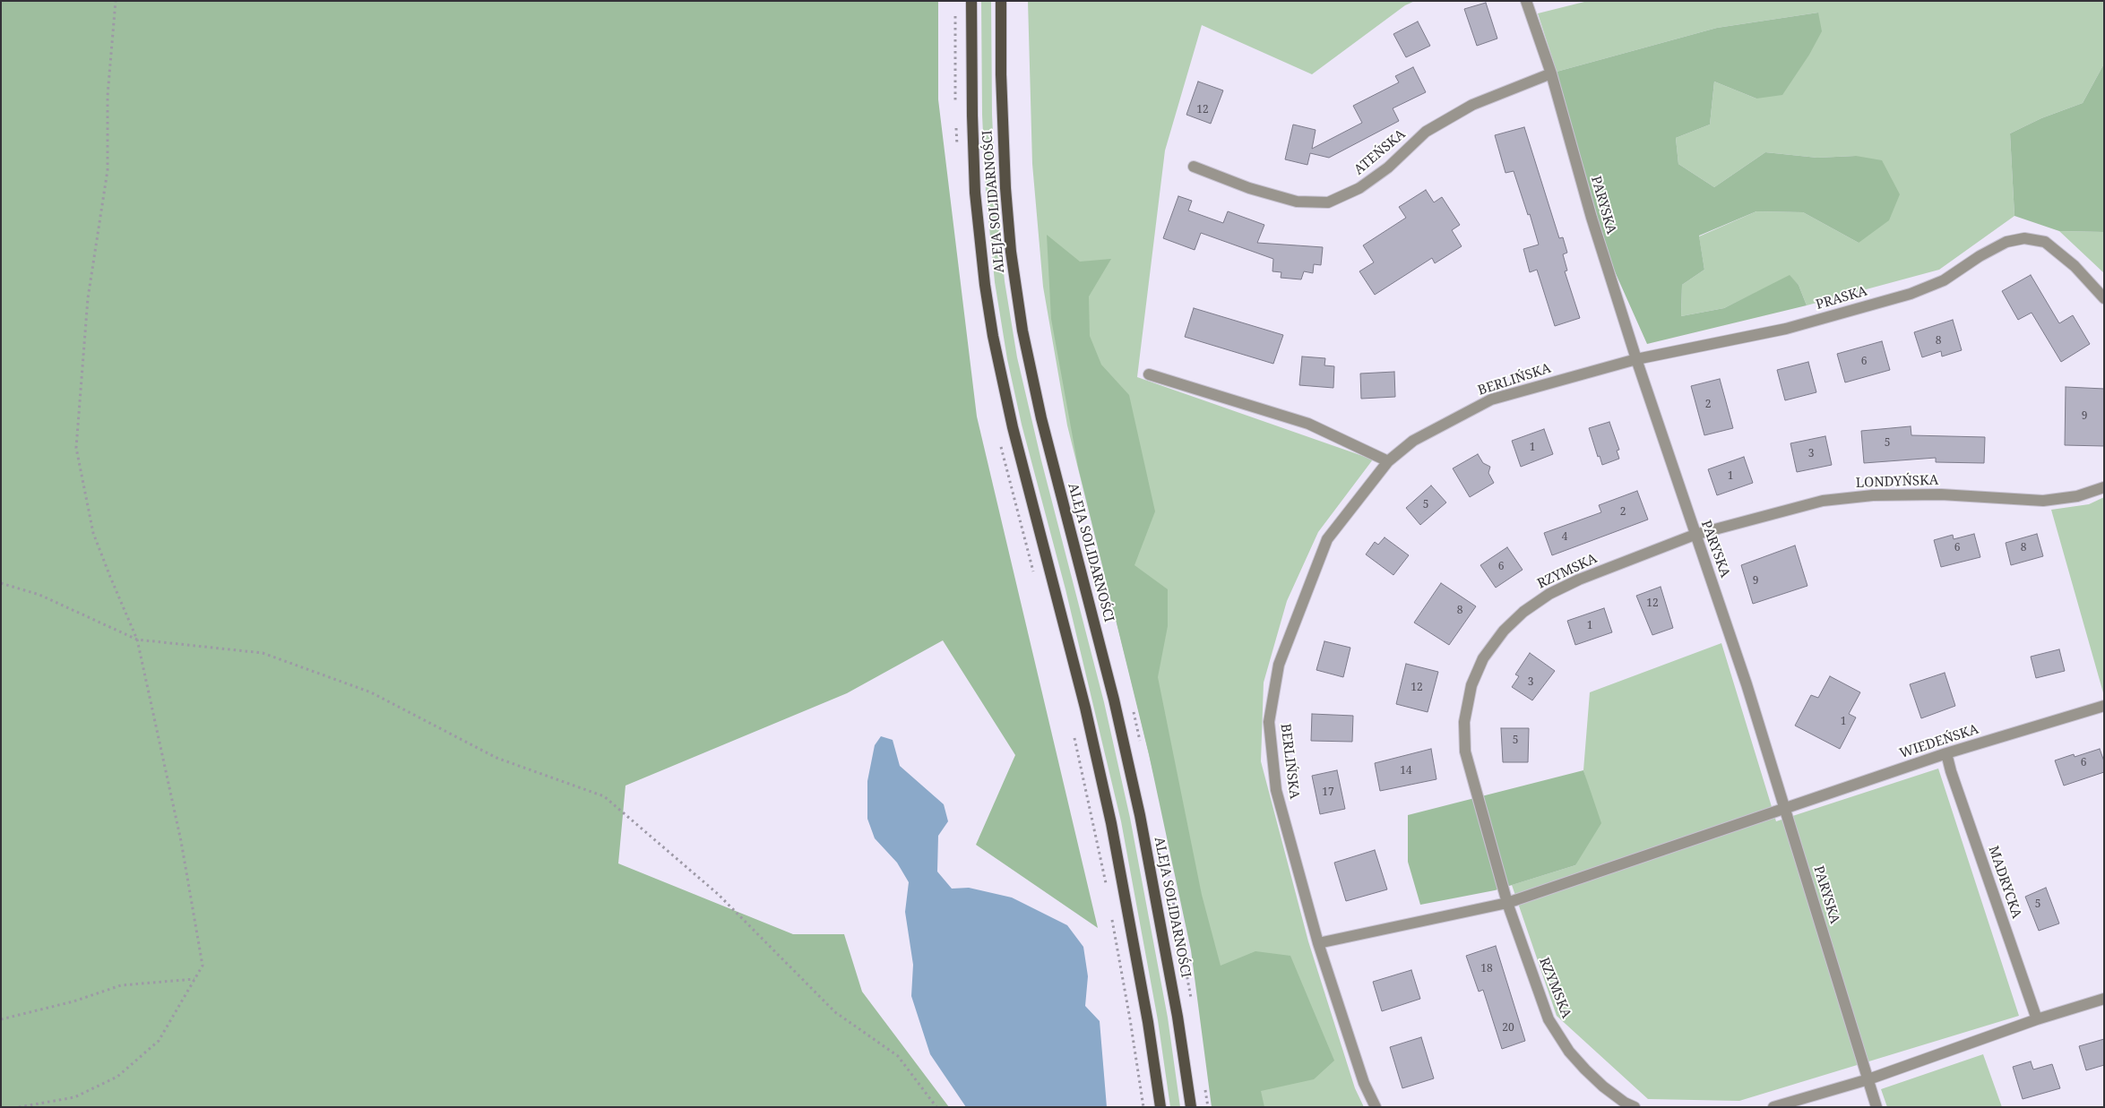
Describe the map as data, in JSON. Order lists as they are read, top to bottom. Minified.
{"streets":{"main road":["ALEJA SOLIDARNOŚCI"],"street":["ATEŃSKA","PARYSKA","PRASKA","BERLIŃSKA","LONDYŃSKA","RZYMSKA","WIEDEŃSKA","MADRYCKA"]},"crossings":[["ATEŃSKA","PARYSKA"],["PARYSKA","PRASKA"],["PARYSKA","BERLIŃSKA"],["PARYSKA","LONDYŃSKA"],["PARYSKA","RZYMSKA"],["PARYSKA","WIEDEŃSKA"],["PRASKA","BERLIŃSKA"],["LONDYŃSKA","RZYMSKA"],["WIEDEŃSKA","MADRYCKA"]],"house_numbers":["12","8","6","2","9","5","1","3","1","5","2","4","6","8","6","9","12","8","1","3","12","1","5","6","14","17","5","18","20"]}
